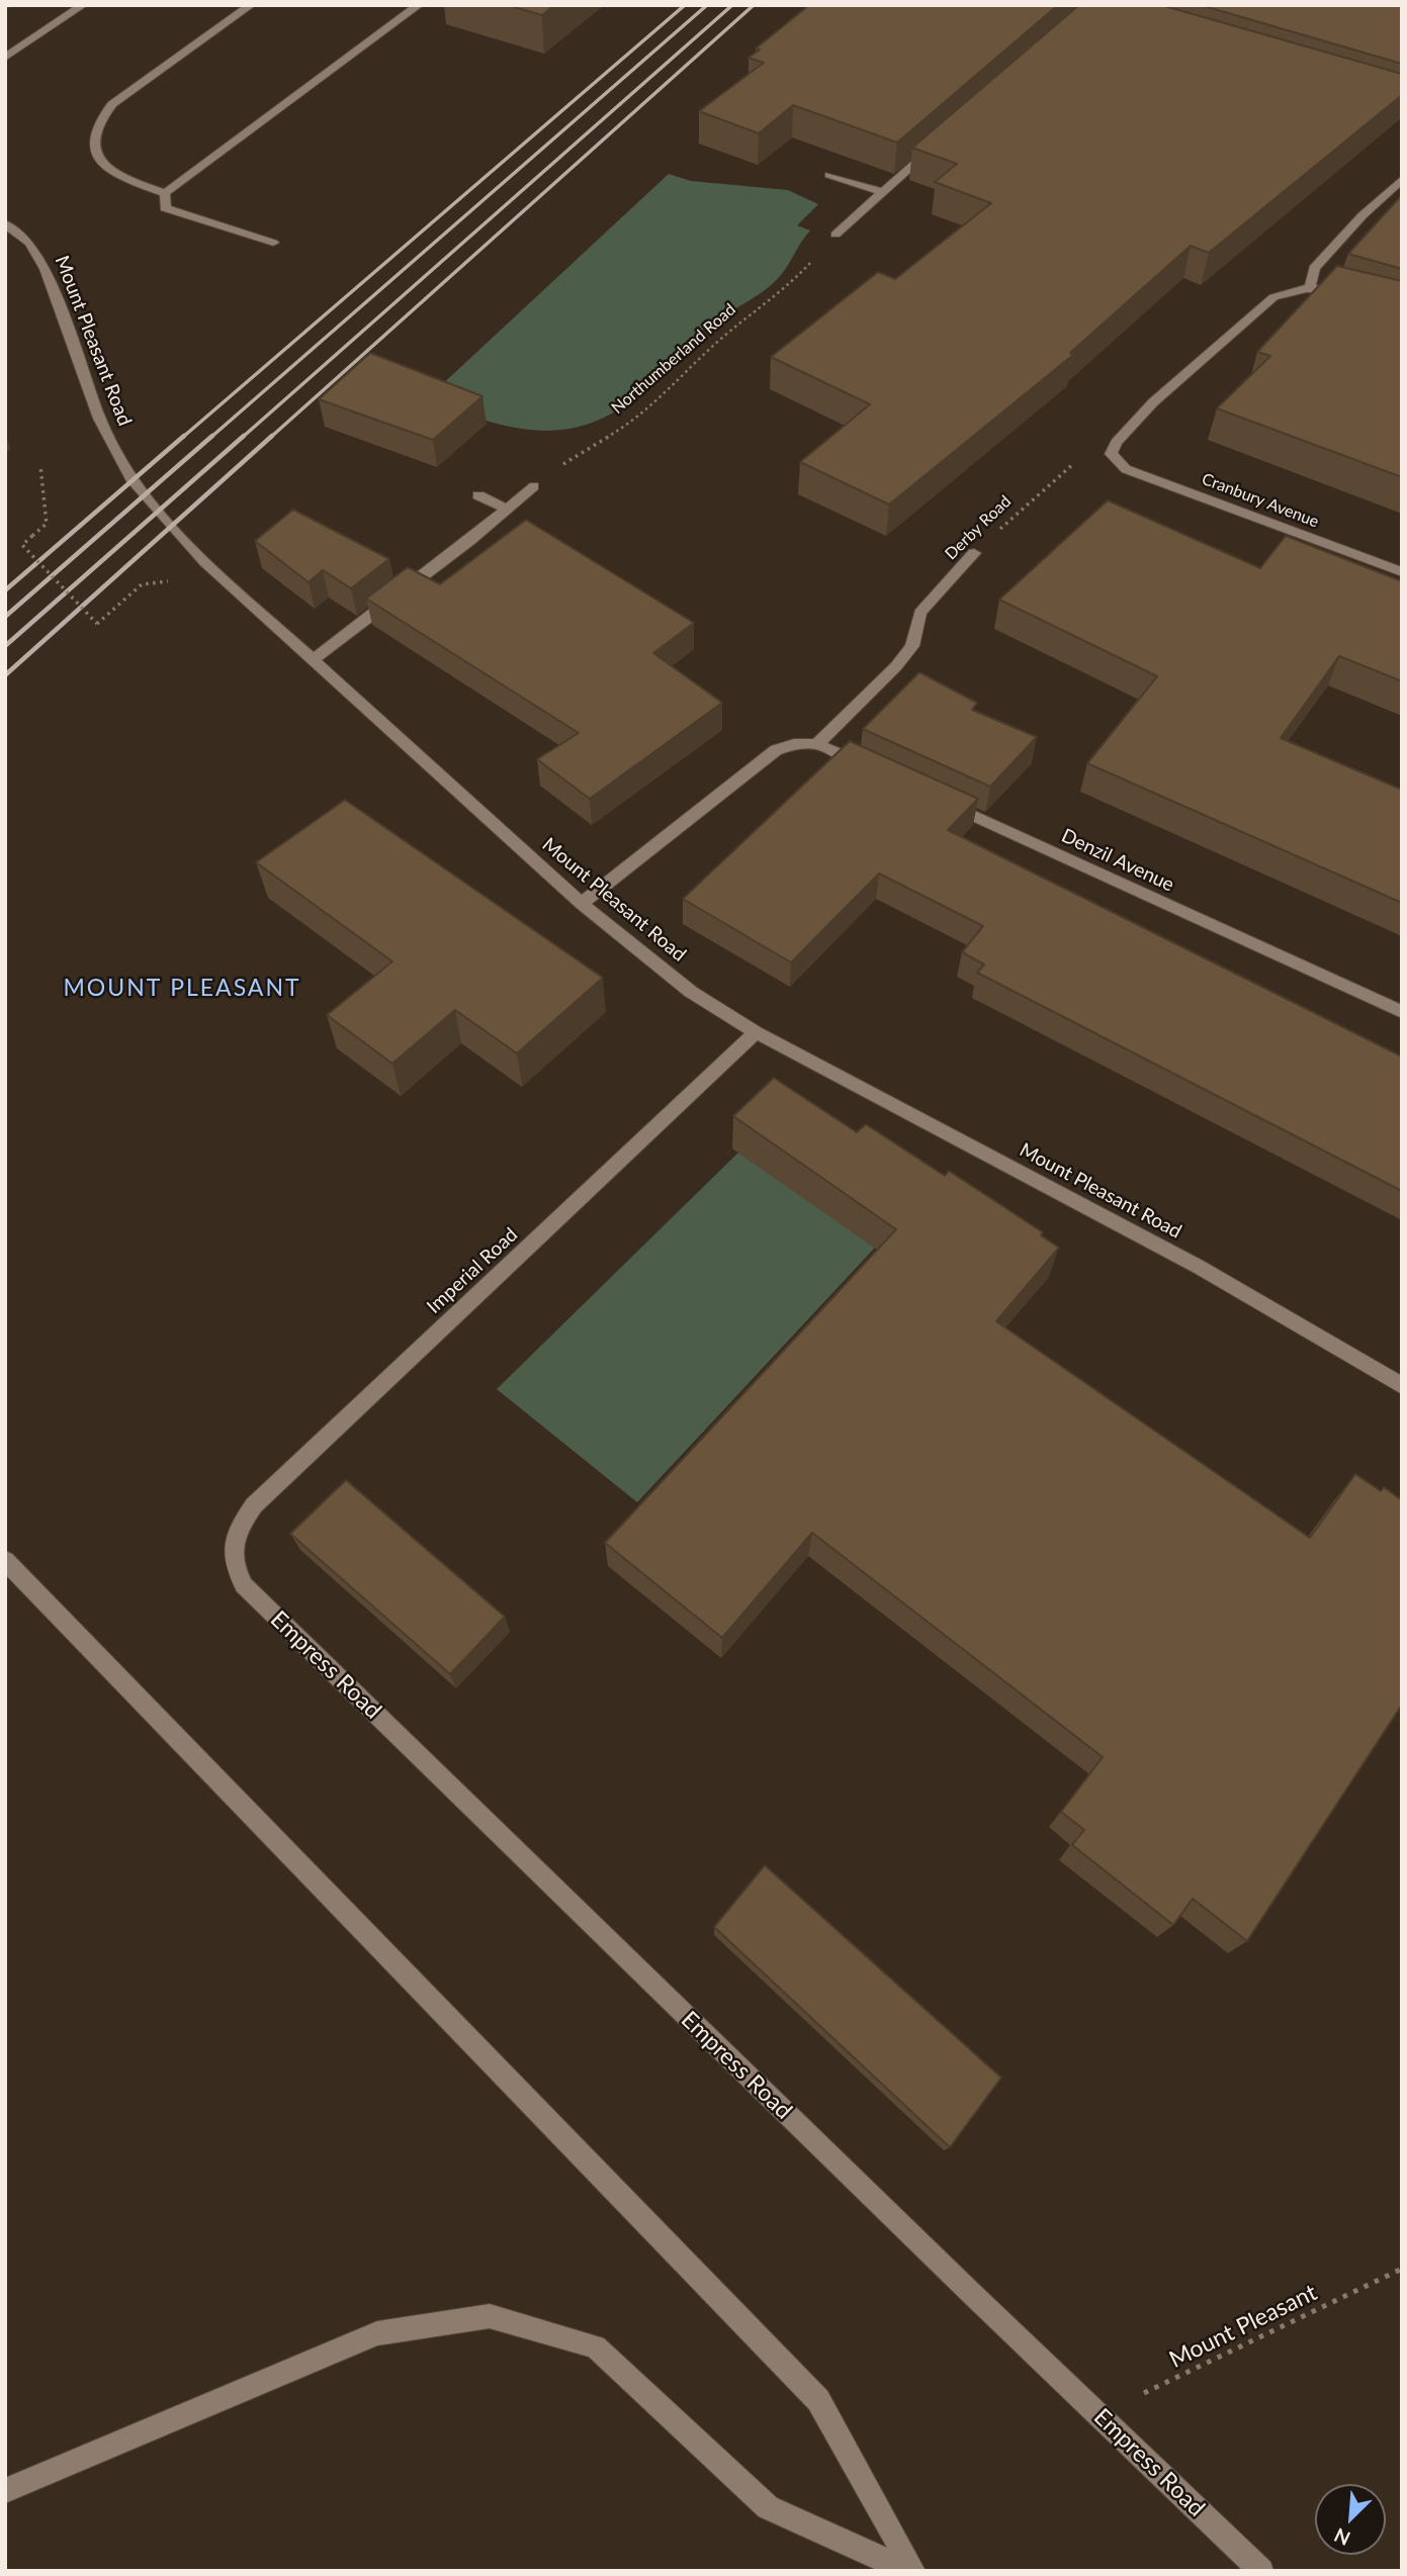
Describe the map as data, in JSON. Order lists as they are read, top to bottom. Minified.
{"streets":{"street":["Mount Pleasant Road","Cranbury Avenue","Derby Road","Denzil Avenue","Imperial Road","Empress Road"],"path":["Northumberland Road","Mount Pleasant"]},"crossings":[["Mount Pleasant Road","Imperial Road"],["Cranbury Avenue","Derby Road"],["Imperial Road","Empress Road"],["Empress Road","Mount Pleasant"]],"districts":["MOUNT PLEASANT"],"north":"bottom left"}
